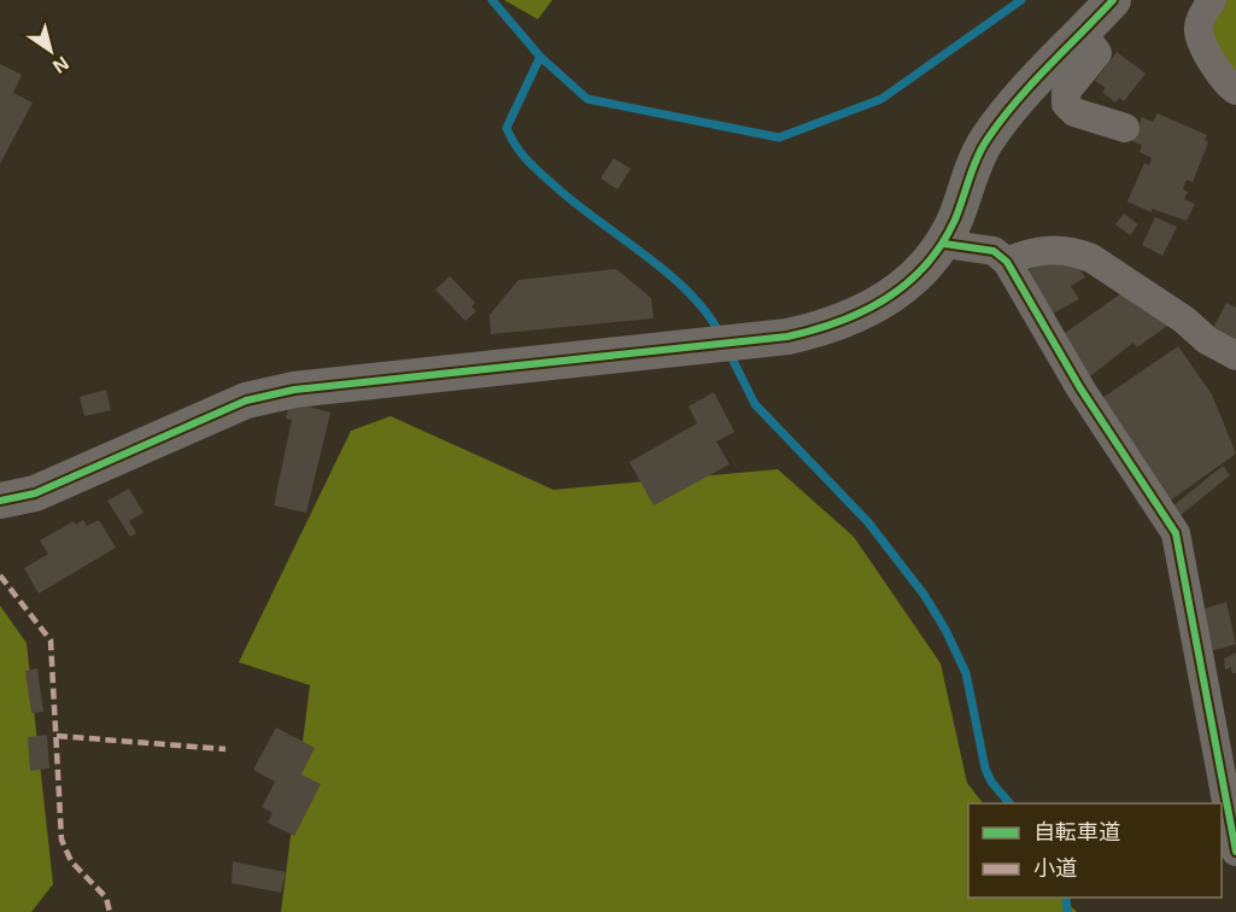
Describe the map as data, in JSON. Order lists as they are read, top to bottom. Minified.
{"legend":["自転車道","小道"],"north":"bottom right"}
